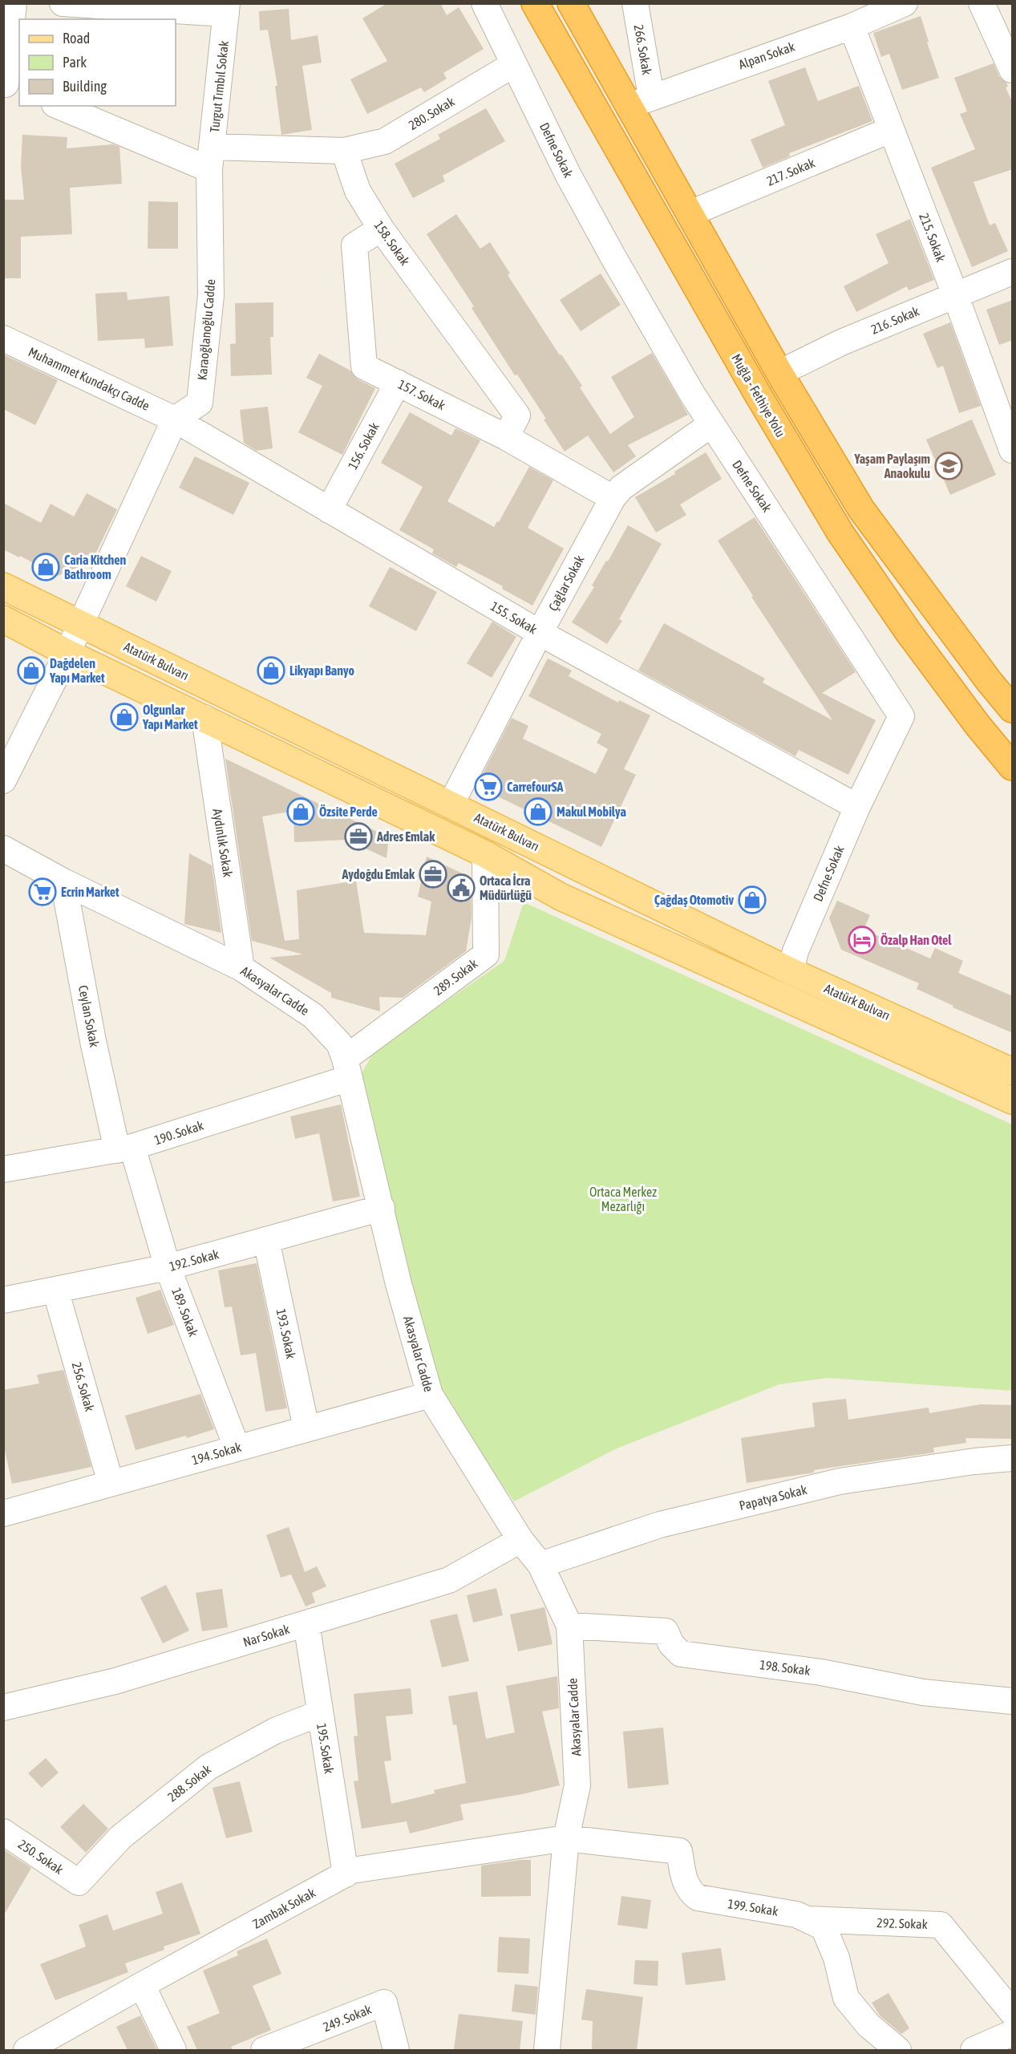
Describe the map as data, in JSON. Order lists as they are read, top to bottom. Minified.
{"streets":{"highway":["Muğla - Fethiye Yolu"],"main road":["Atatürk Bulvarı"],"street":["266. Sokak","Alpan Sokak","Turgut Tımbıl Sokak","280. Sokak","Defne Sokak","217. Sokak","215. Sokak","158. Sokak","216. Sokak","Karaoğlanoğlu Cadde","Muhammet Kundakçı Cadde","157. Sokak","156. Sokak","Çağlar Sokak","155. Sokak","Aydınlık Sokak","289. Sokak","Akasyalar Cadde","Ceylan Sokak","190. Sokak","192. Sokak","189. Sokak","193. Sokak","256. Sokak","194. Sokak","Papatya Sokak","Nar Sokak","198. Sokak","195. Sokak","288. Sokak","250. Sokak","199. Sokak","Zambak Sokak","292. Sokak","249. Sokak"]},"crossings":[["266. Sokak","Alpan Sokak"],["Alpan Sokak","215. Sokak"],["Turgut Tımbıl Sokak","Karaoğlanoğlu Cadde"],["280. Sokak","Defne Sokak"],["280. Sokak","158. Sokak"],["Defne Sokak","Çağlar Sokak"],["Defne Sokak","155. Sokak"],["Defne Sokak","Atatürk Bulvarı"],["217. Sokak","215. Sokak"],["215. Sokak","216. Sokak"],["158. Sokak","157. Sokak"],["Karaoğlanoğlu Cadde","Muhammet Kundakçı Cadde"],["Karaoğlanoğlu Cadde","155. Sokak"],["Muhammet Kundakçı Cadde","155. Sokak"],["157. Sokak","156. Sokak"],["157. Sokak","Çağlar Sokak"],["156. Sokak","155. Sokak"],["Çağlar Sokak","155. Sokak"],["Çağlar Sokak","Atatürk Bulvarı"],["Atatürk Bulvarı","Aydınlık Sokak"],["Atatürk Bulvarı","289. Sokak"],["Aydınlık Sokak","Akasyalar Cadde"],["289. Sokak","Akasyalar Cadde"],["289. Sokak","190. Sokak"],["Akasyalar Cadde","Ceylan Sokak"],["Akasyalar Cadde","190. Sokak"],["Akasyalar Cadde","192. Sokak"],["Akasyalar Cadde","194. Sokak"],["Akasyalar Cadde","Papatya Sokak"],["Akasyalar Cadde","Nar Sokak"],["Akasyalar Cadde","198. Sokak"],["Akasyalar Cadde","199. Sokak"],["Akasyalar Cadde","Zambak Sokak"],["Ceylan Sokak","190. Sokak"],["Ceylan Sokak","189. Sokak"],["190. Sokak","189. Sokak"],["192. Sokak","189. Sokak"],["192. Sokak","193. Sokak"],["192. Sokak","256. Sokak"],["189. Sokak","194. Sokak"],["193. Sokak","194. Sokak"],["256. Sokak","194. Sokak"],["Nar Sokak","195. Sokak"],["195. Sokak","288. Sokak"],["195. Sokak","Zambak Sokak"],["288. Sokak","250. Sokak"],["199. Sokak","Zambak Sokak"],["199. Sokak","292. Sokak"]],"parks":["Ortaca Merkez Mezarlığı"],"places":{"school or university":["Yaşam Paylaşım Anaokulu"],"shop":["Caria Kitchen Bathroom","Dağdelen Yapı Market","Likyapı Banyo","Olgunlar Yapı Market","Özsite Perde","Makul Mobilya","Çağdaş Otomotiv"],"supermarket":["CarrefourSA","Ecrin Market"],"office":["Adres Emlak","Aydoğdu Emlak"],"public building":["Ortaca İcra Müdürlüğü"],"hotel":["Özalp Han Otel"]},"legend":["Road","Park","Building"]}
